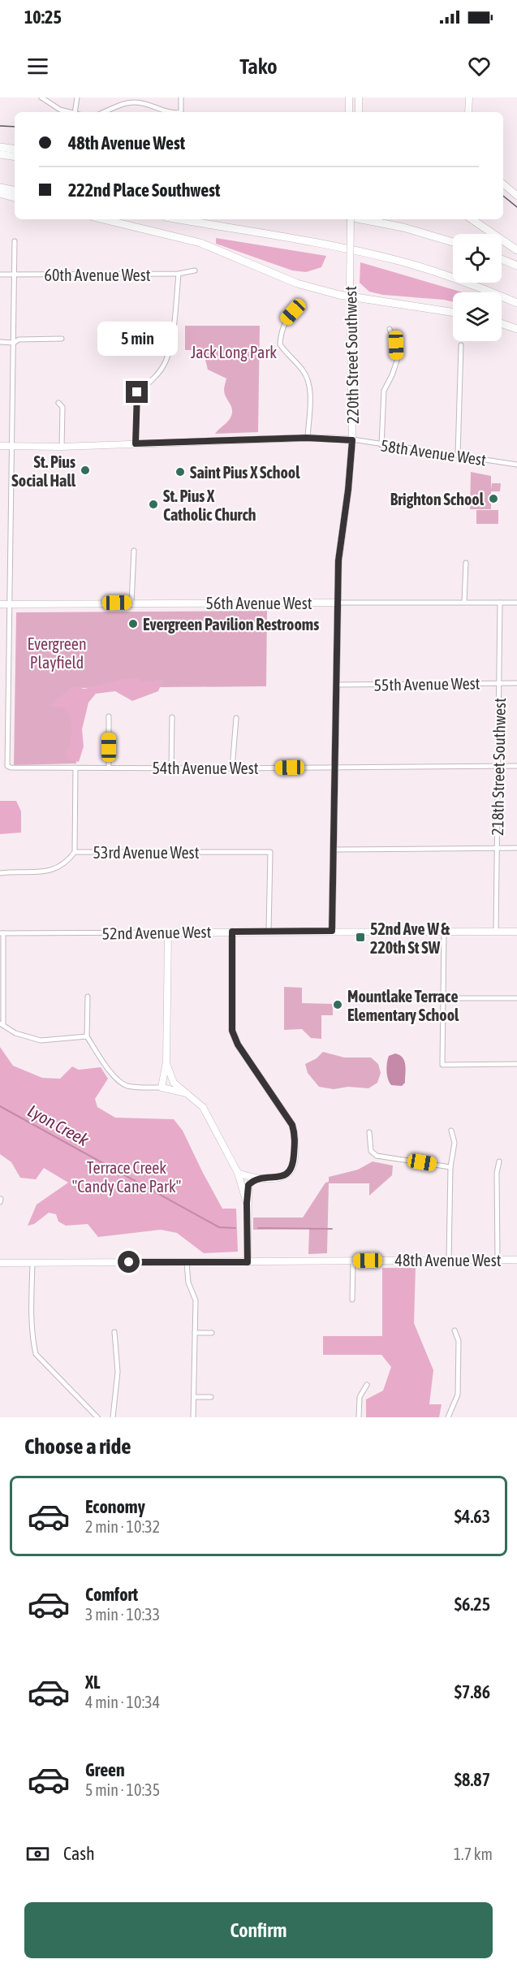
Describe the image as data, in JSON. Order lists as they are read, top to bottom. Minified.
{"streets":{"main road":["220th Street Southwest","58th Avenue West","56th Avenue West","52nd Avenue West","48th Avenue West"],"street":["60th Avenue West","55th Avenue West","218th Street Southwest","54th Avenue West","53rd Avenue West"]},"crossings":[["220th Street Southwest","58th Avenue West"],["220th Street Southwest","56th Avenue West"],["220th Street Southwest","55th Avenue West"],["220th Street Southwest","54th Avenue West"],["220th Street Southwest","52nd Avenue West"],["56th Avenue West","218th Street Southwest"],["56th Avenue West","54th Avenue West"],["55th Avenue West","218th Street Southwest"],["218th Street Southwest","54th Avenue West"],["218th Street Southwest","52nd Avenue West"],["53rd Avenue West","52nd Avenue West"]],"water":["Lyon Creek"],"parks":["Jack Long Park","Evergreen Playfield","Terrace Creek \"Candy Cane Park\""],"places":{"other":["St. Pius Social Hall","Saint Pius X School","Brighton School","St. Pius X Catholic Church","Evergreen Pavilion Restrooms","Mountlake Terrace Elementary School"],"transit":["52nd Ave W & 220th St SW"]},"page":{"status":"10:25","header":"Tako","banner":["48th Avenue West","222nd Place Southwest"],"bubble":"5 min","heading":"Choose a ride","list":[{"name":"Economy","note":"2 min · 10:32","value":"$4.63"},{"name":"Comfort","note":"3 min · 10:33","value":"$6.25"},{"name":"XL","note":"4 min · 10:34","value":"$7.86"},{"name":"Green","note":"5 min · 10:35","value":"$8.87"}],"pay":["Cash","1.7 km"],"buttons":"Confirm"}}
